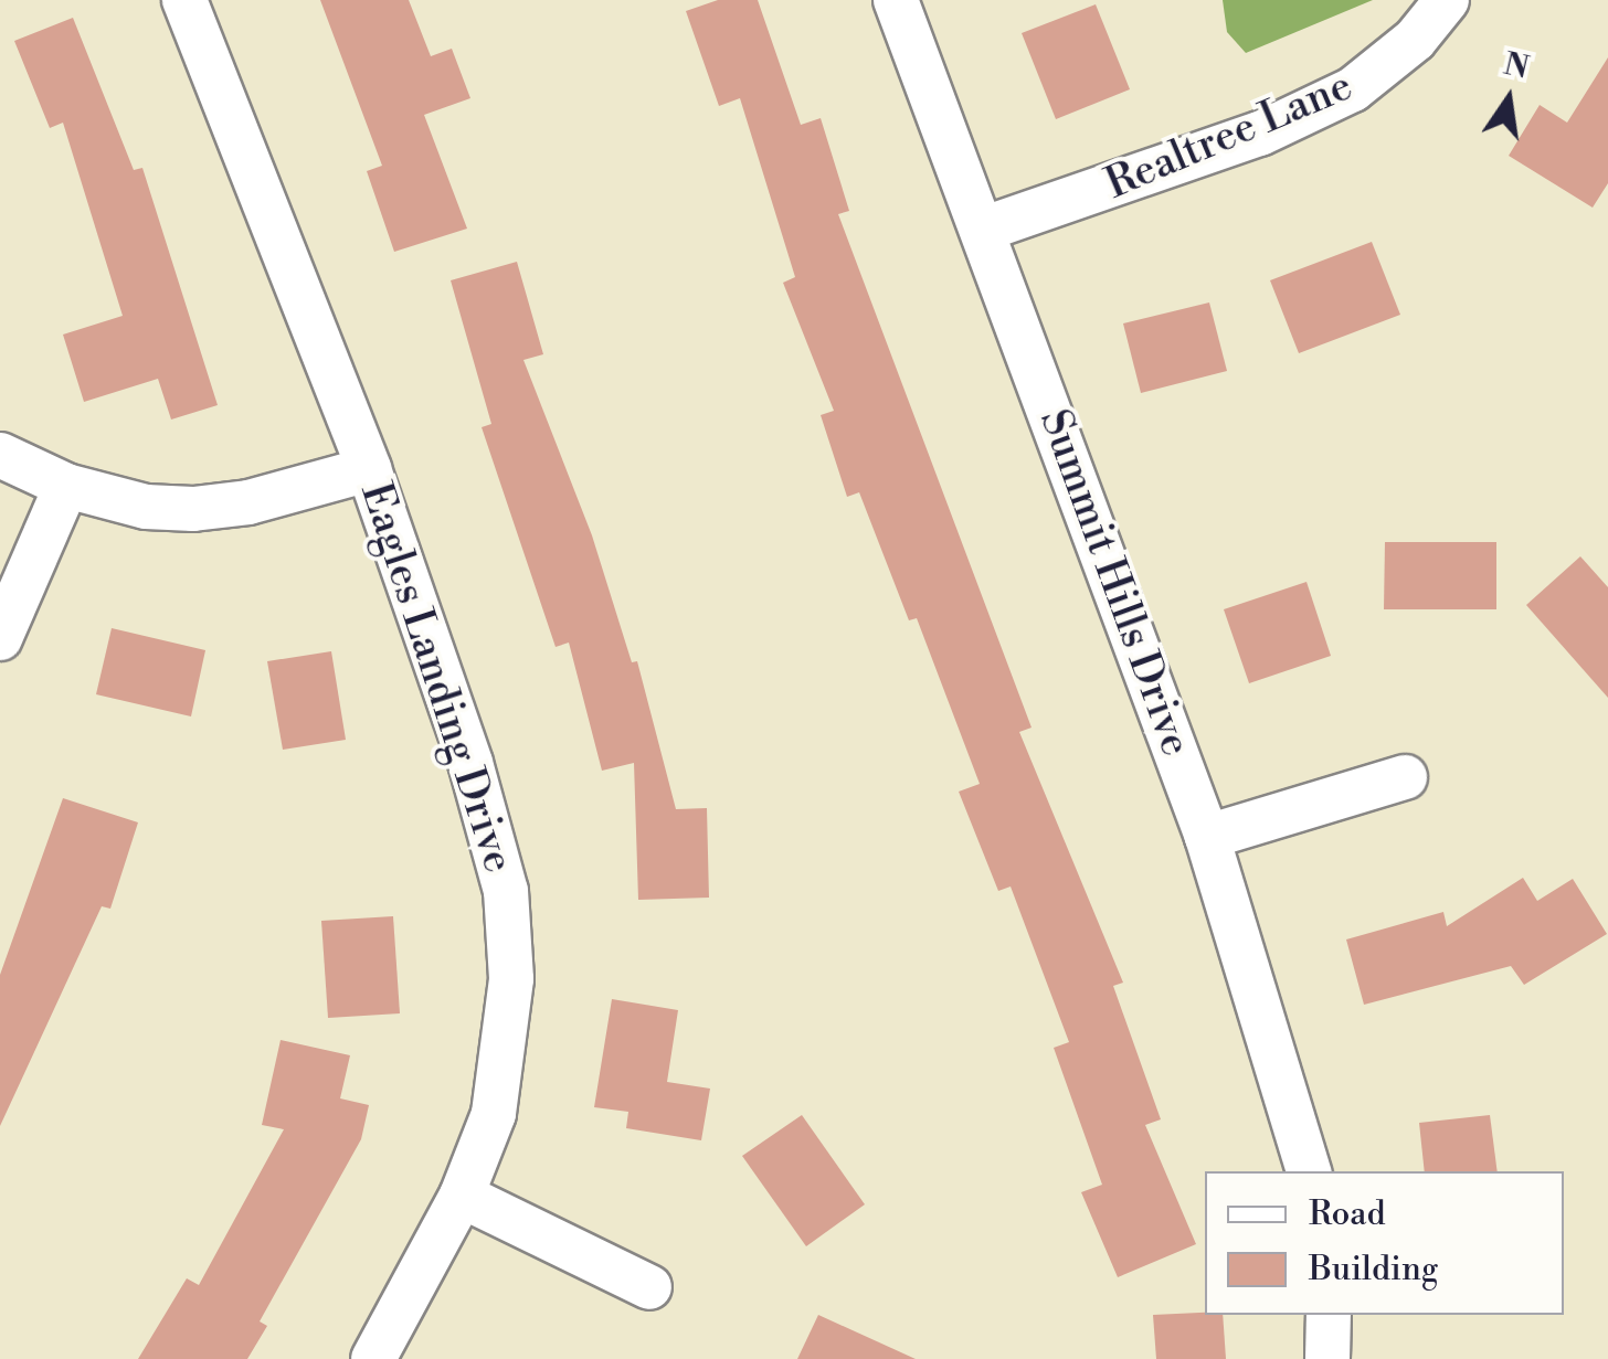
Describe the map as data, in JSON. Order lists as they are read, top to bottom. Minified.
{"streets":{"street":["Realtree Lane","Summit Hills Drive","Eagles Landing Drive"]},"crossings":[["Realtree Lane","Summit Hills Drive"]],"legend":["Road","Building"],"north":"top"}
